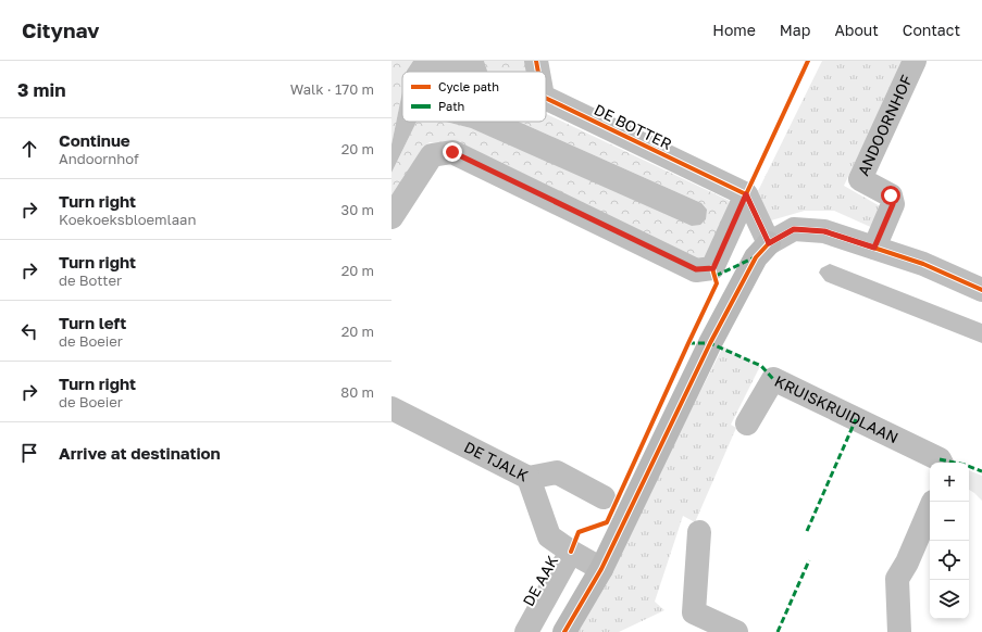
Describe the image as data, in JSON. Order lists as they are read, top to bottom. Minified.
{"streets":{"street":["ANDOORNHOF","DE BOTTER","KRUISKRUIDLAAN","DE TJALK","DE AAK"]},"crossings":[["DE TJALK","DE AAK"]],"legend":["Cycle path","Path"],"page":{"header":"Citynav","nav":["Home","Map","About","Contact"],"heading":["3 min","Walk · 170 m"],"list":[["Continue","Andoornhof","20 m"],["Turn right","Koekoeksbloemlaan","30 m"],["Turn right","de Botter","20 m"],["Turn left","de Boeier","20 m"],["Turn right","de Boeier","80 m"],"Arrive at destination"],"map_buttons":["+","−"]}}
